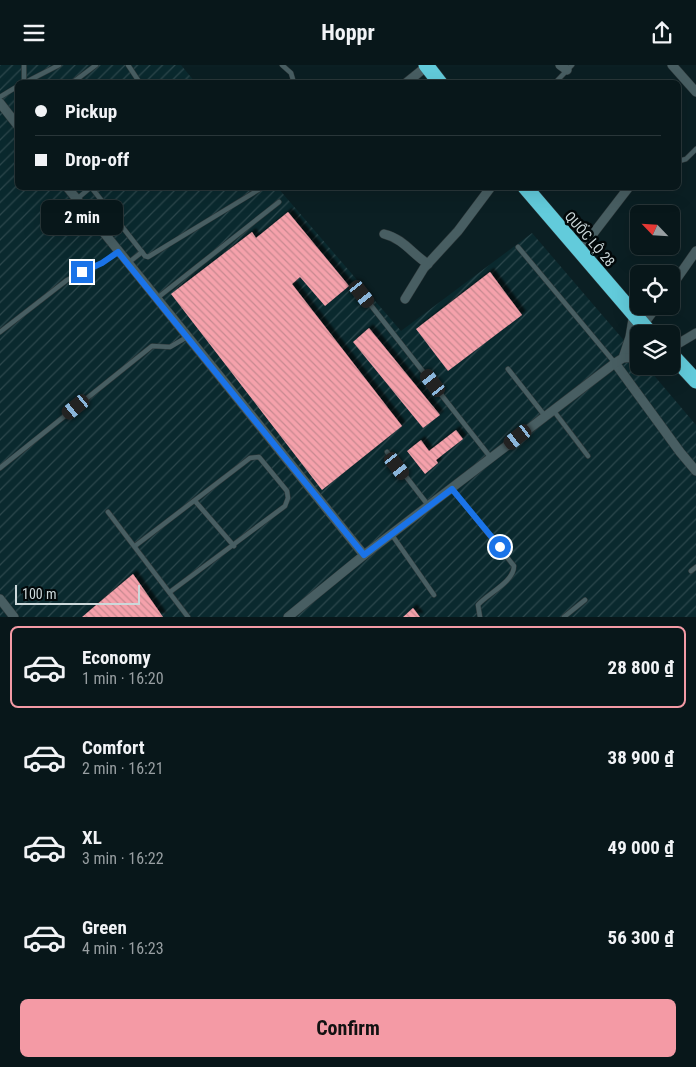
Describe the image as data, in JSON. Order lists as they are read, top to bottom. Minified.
{"streets":{"highway":["QUỐC LỘ 28"]},"scale_bar":"100 m","north":"top left","page":{"header":"Hoppr","banner":["Pickup","Drop-off"],"bubble":"2 min","scale":"100 m","list":[{"name":"Economy","note":"1 min · 16:20","value":"28 800 ₫"},{"name":"Comfort","note":"2 min · 16:21","value":"38 900 ₫"},{"name":"XL","note":"3 min · 16:22","value":"49 000 ₫"},{"name":"Green","note":"4 min · 16:23","value":"56 300 ₫"}],"buttons":"Confirm"}}
